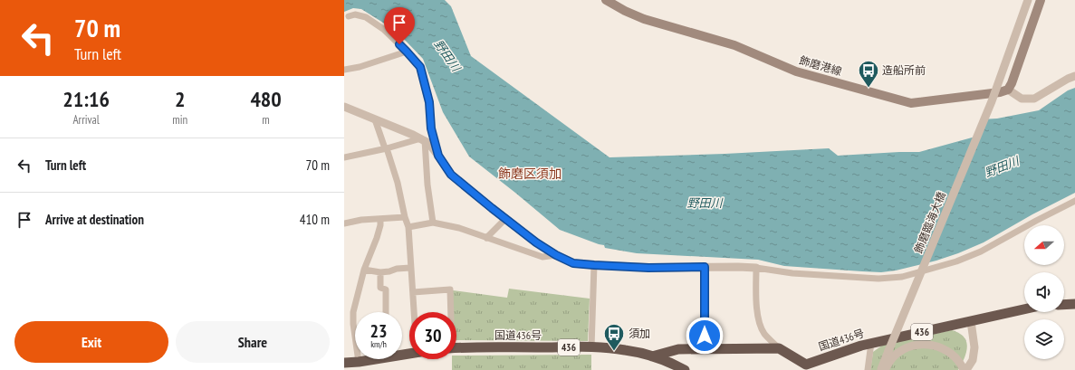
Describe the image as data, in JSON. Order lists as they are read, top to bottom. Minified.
{"streets":{"highway":["436","国道436号"],"main road":["飾磨港線"],"street":["飾磨臨海大橋"]},"districts":["飾磨区須加"],"water":["野田川"],"places":{"bus stop":["造船所前","須加"]},"north":"left","page":{"turn":["70 m","Turn left"],"eta":["21:16","Arrival","2","min","480","m"],"list":[{"name":"Turn left","value":"70 m"},{"name":"Arrive at destination","value":"410 m"}],"speed":"23 km/h","limit":"30","buttons":["Exit","Share"]}}
